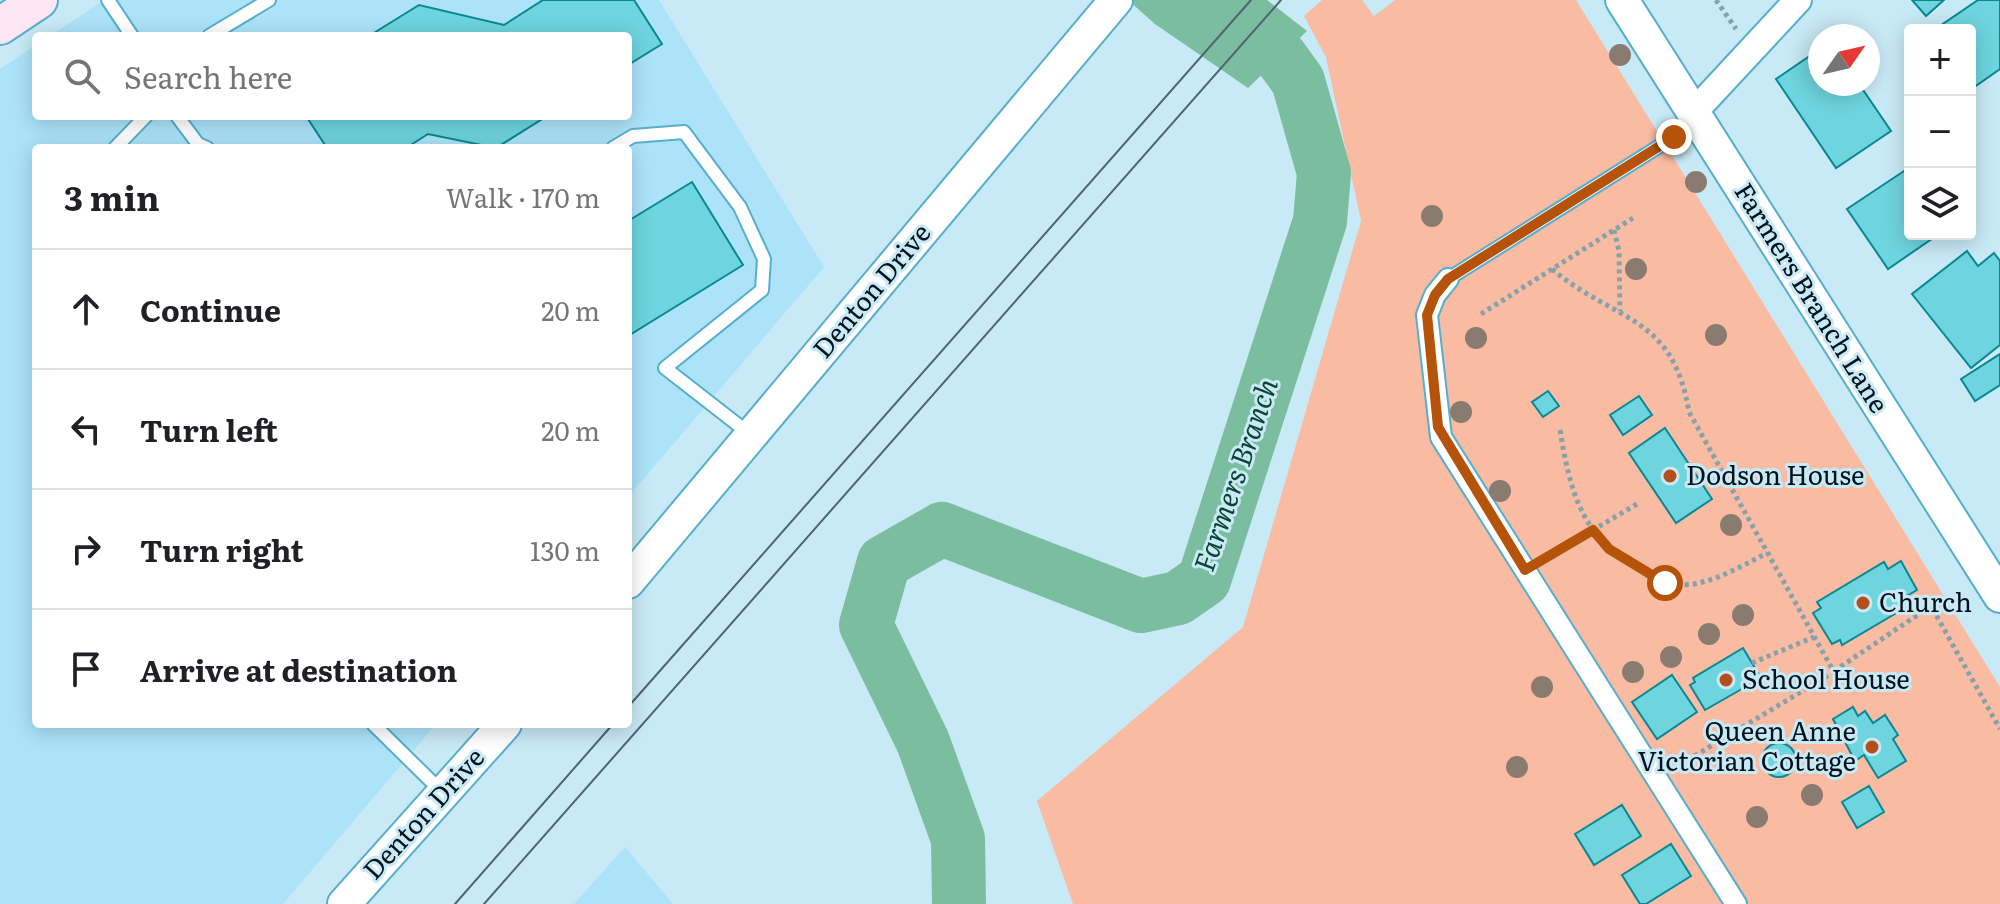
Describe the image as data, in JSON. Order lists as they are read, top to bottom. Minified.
{"streets":{"street":["Denton Drive","Farmers Branch Lane"]},"water":["Farmers Branch"],"places":["Dodson House","Church","School House","Queen Anne Victorian Cottage"],"north":"top right","page":{"map_buttons":["+","−"],"search":"Search here","heading":["3 min","Walk · 170 m"],"list":[["Continue","20 m"],["Turn left","20 m"],["Turn right","130 m"],"Arrive at destination"]}}
